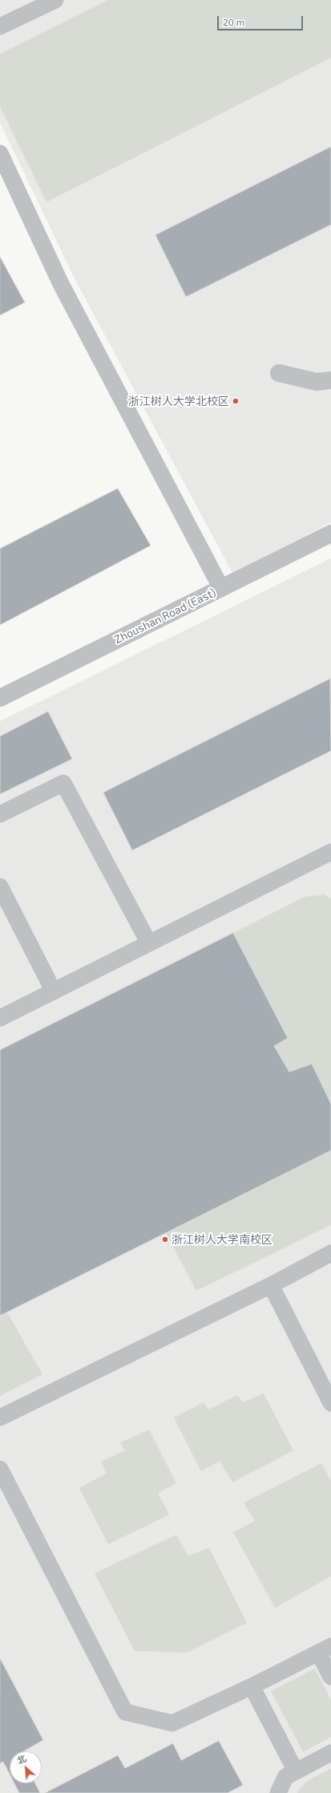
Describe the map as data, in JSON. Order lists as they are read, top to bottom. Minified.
{"streets":{"street":["Zhoushan Road (East)"]},"places":["浙江树人大学北校区","浙江树人大学南校区"],"scale_bar":"20 m","north":"top left"}
